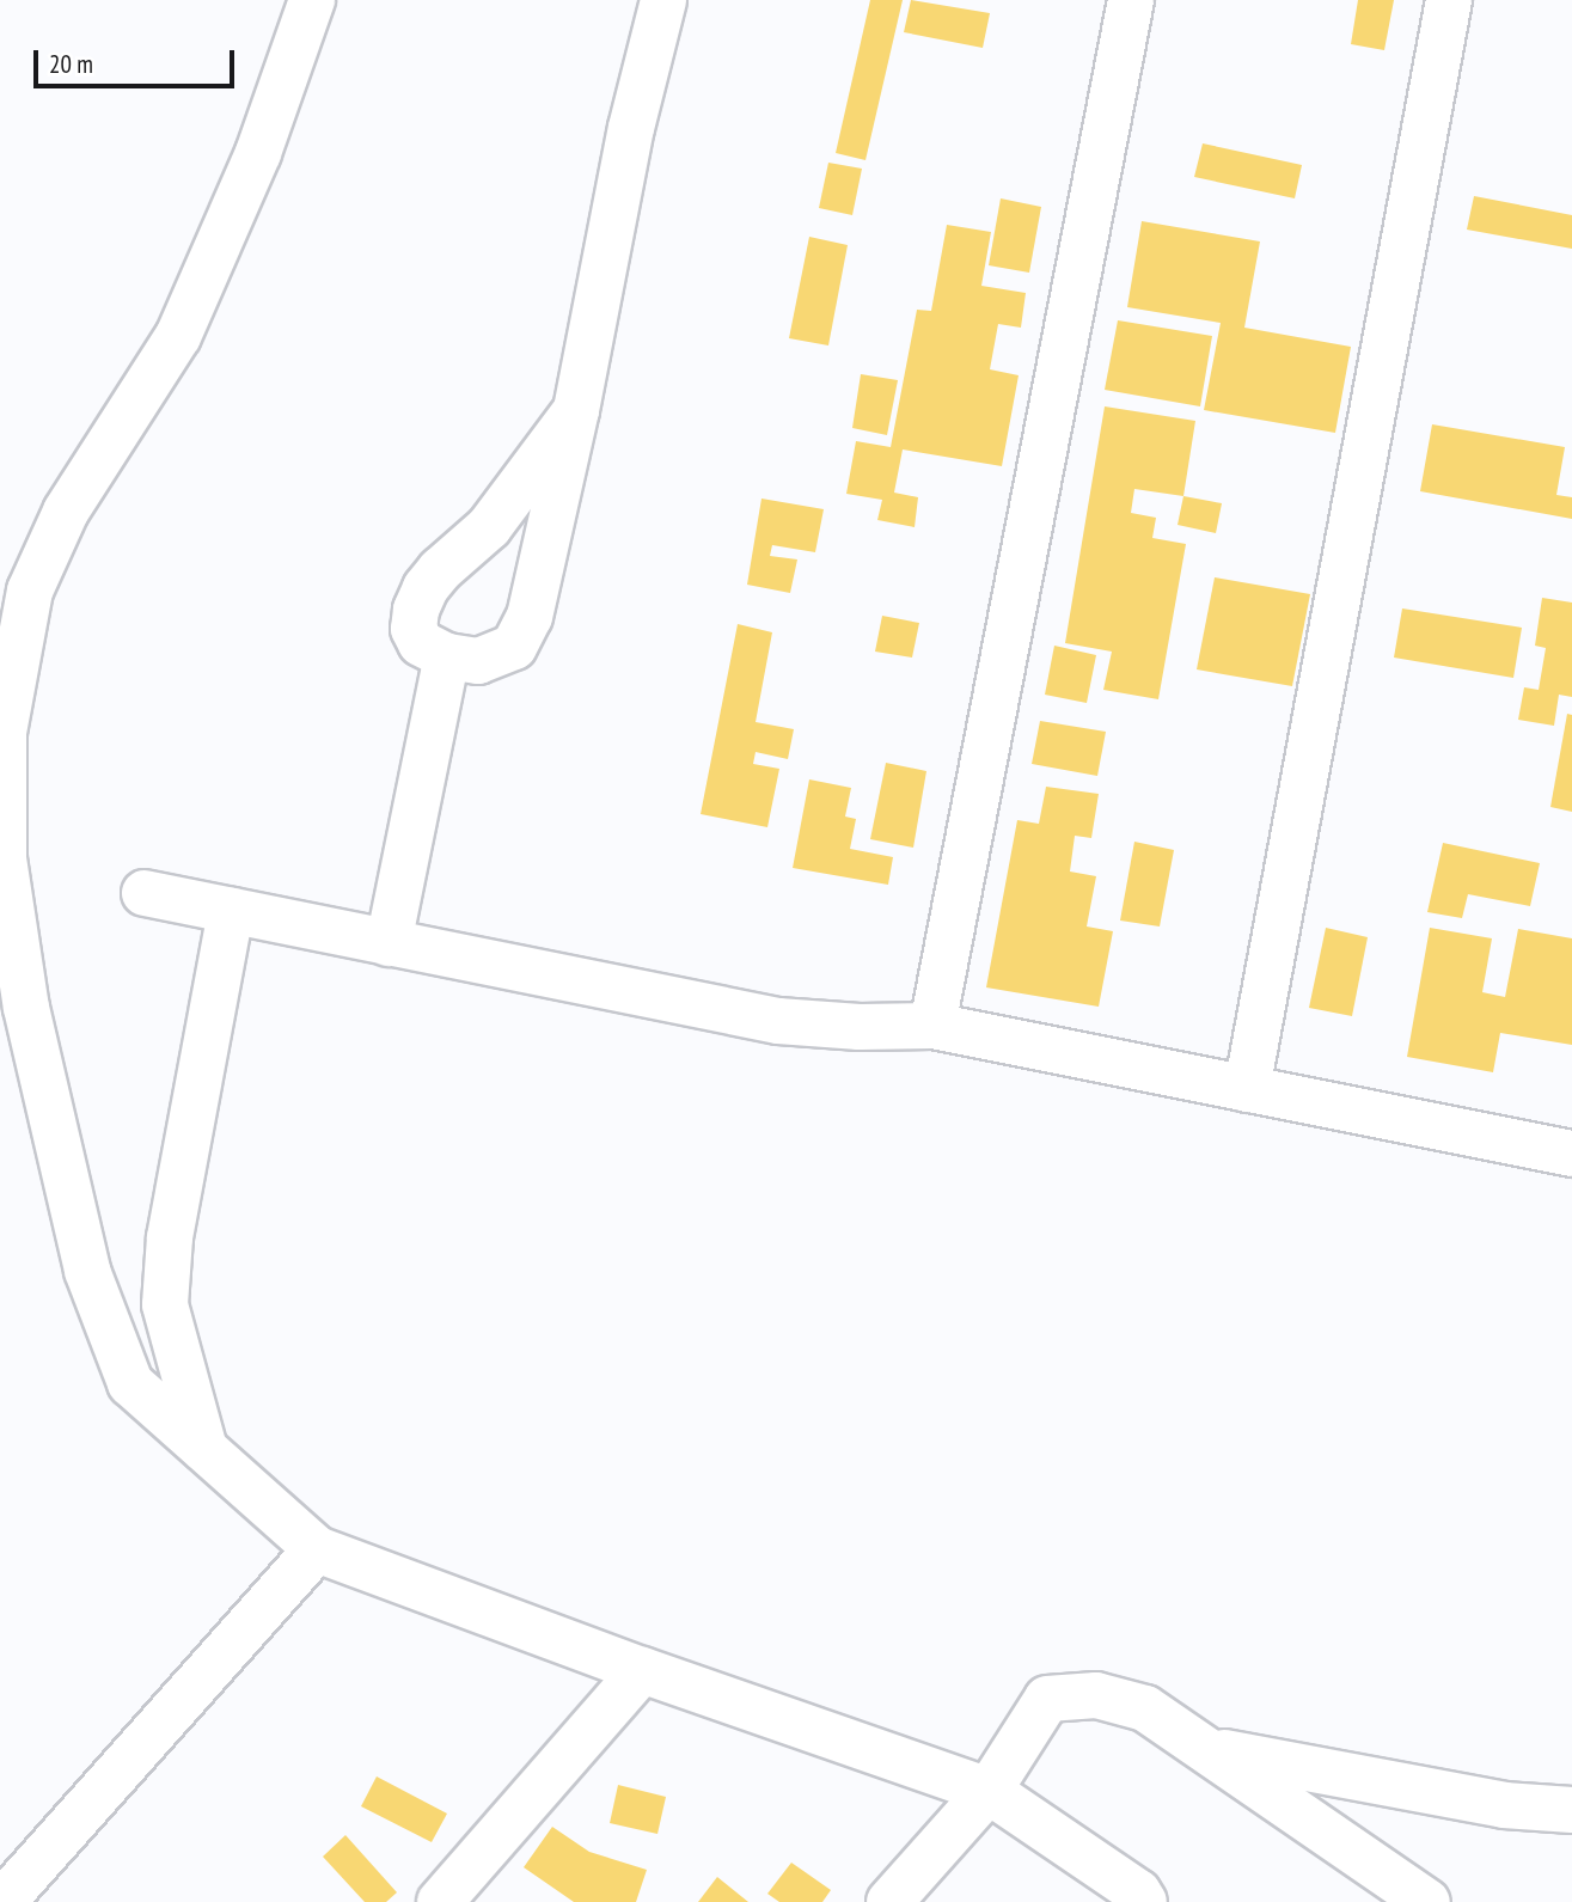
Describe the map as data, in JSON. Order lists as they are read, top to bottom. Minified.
{"scale_bar":"20 m"}
